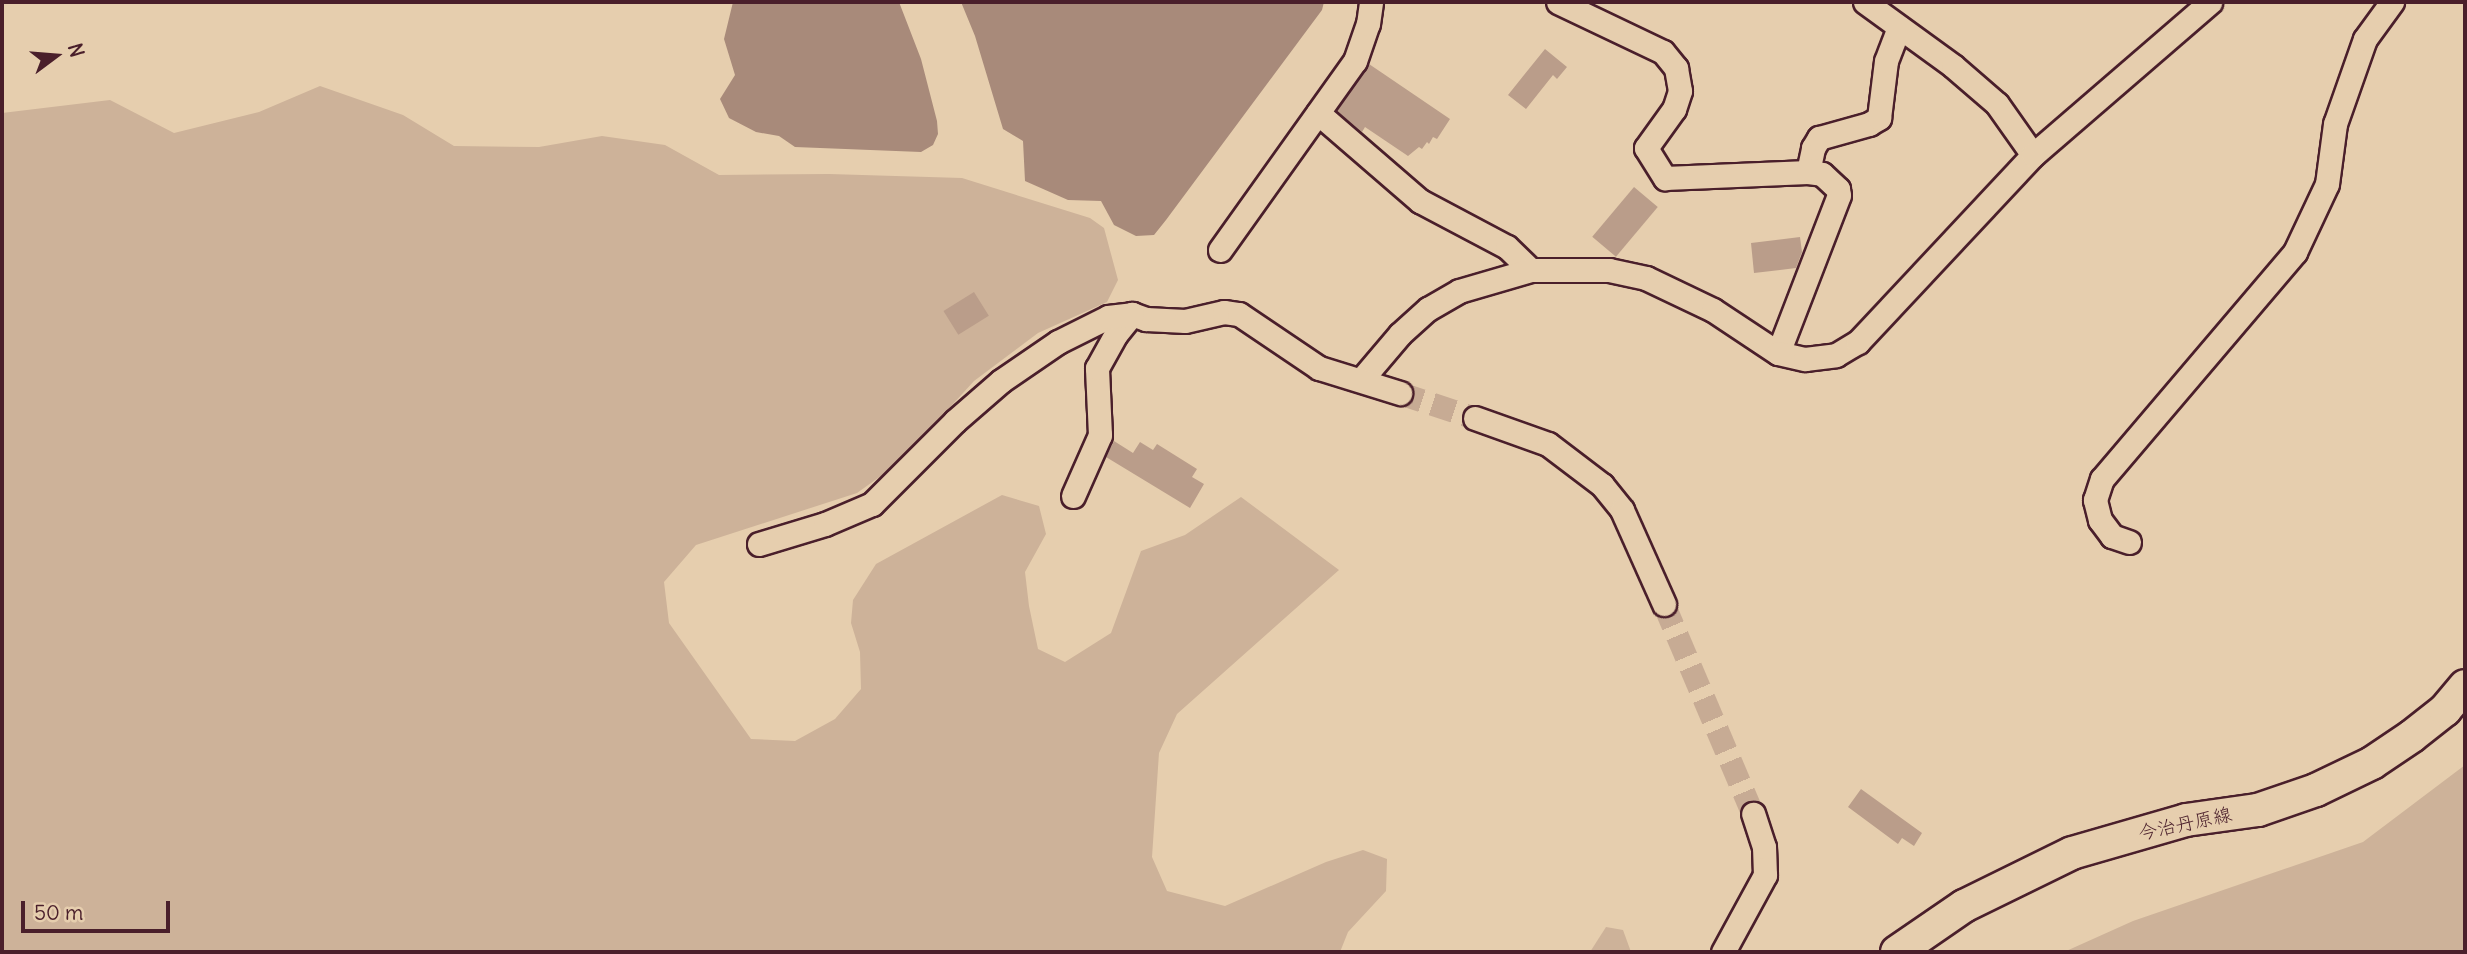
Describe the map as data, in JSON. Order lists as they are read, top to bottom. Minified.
{"streets":{"main road":["今治丹原線"]},"scale_bar":"50 m","north":"right"}
